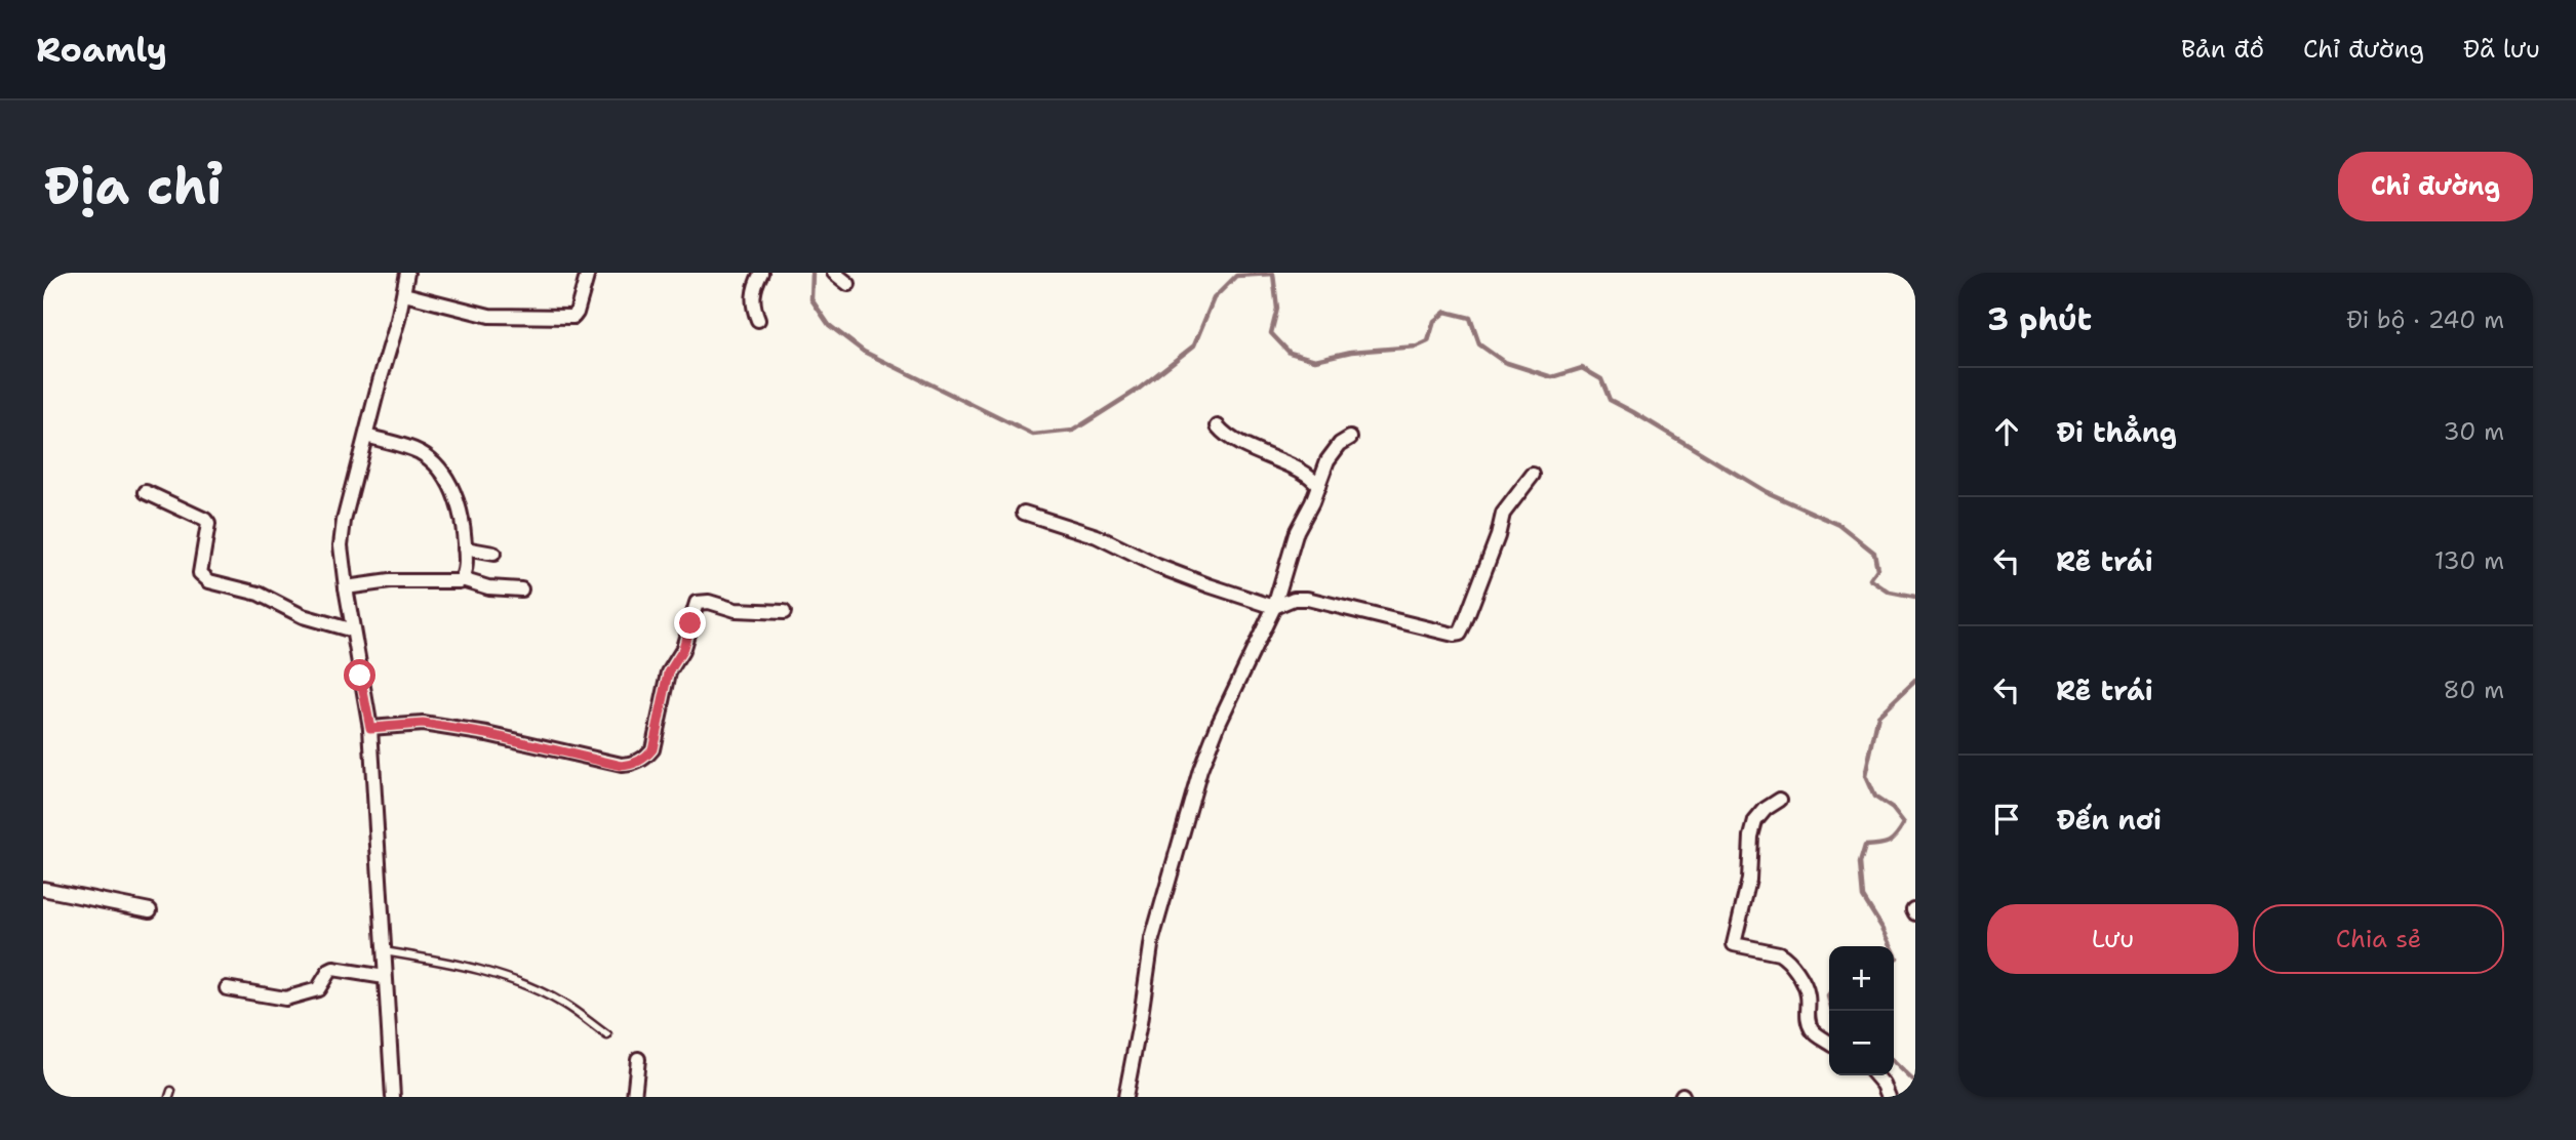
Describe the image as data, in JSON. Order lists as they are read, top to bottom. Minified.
{"page":{"header":"Roamly","nav":["Bản đồ","Chỉ đường","Đã lưu"],"buttons":["Chỉ đường",["Lưu","Chia sẻ"]],"title":"Địa chỉ","heading":["3 phút","Đi bộ · 240 m"],"list":[["Đi thẳng","30 m"],["Rẽ trái","130 m"],["Rẽ trái","80 m"],"Đến nơi"],"map_buttons":["+","−"]}}
